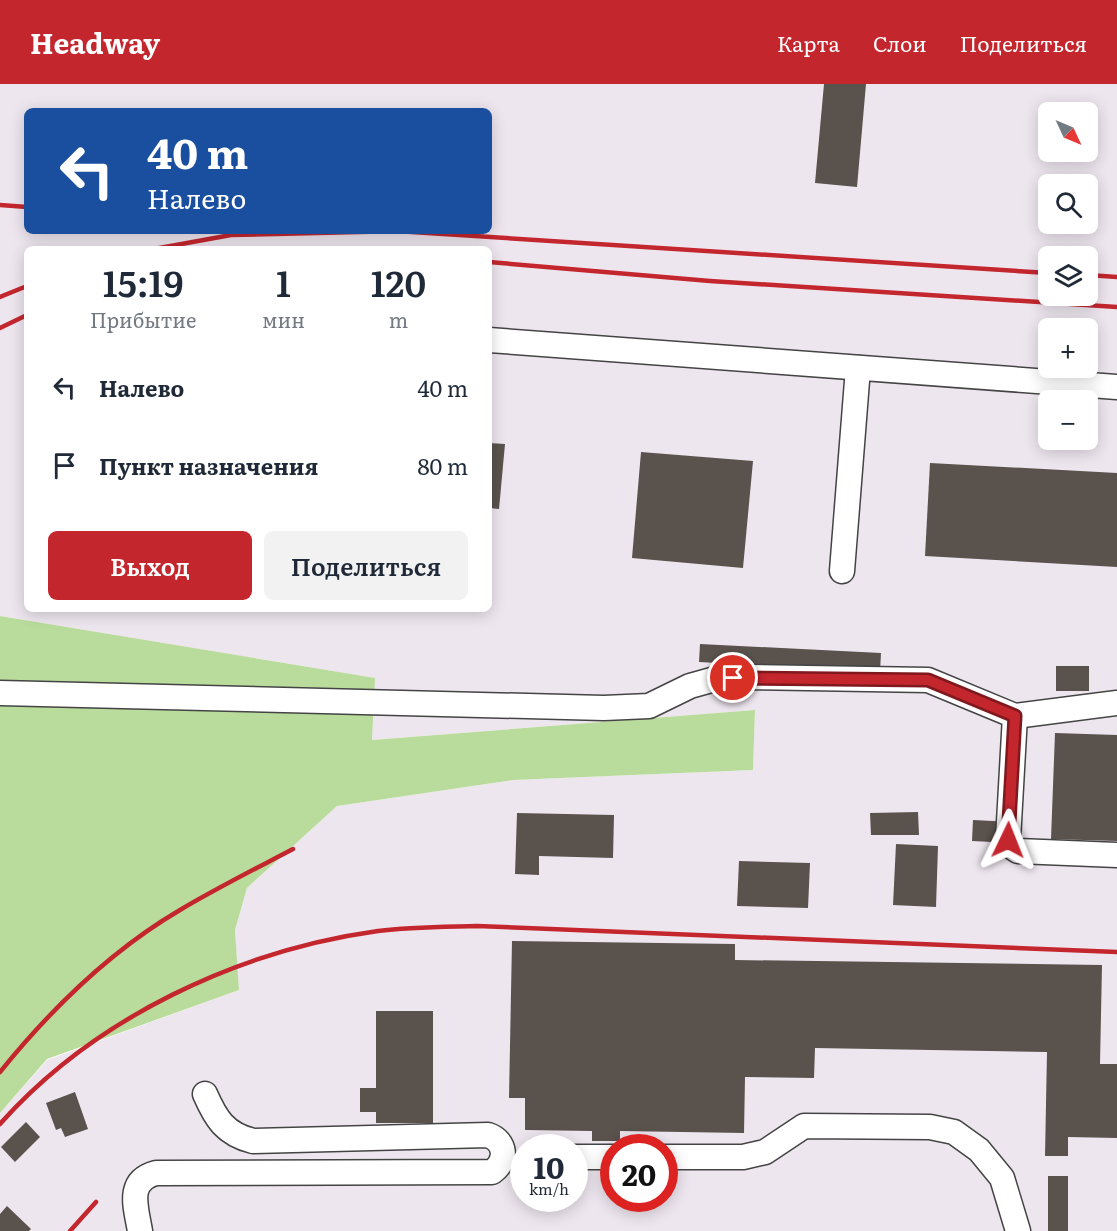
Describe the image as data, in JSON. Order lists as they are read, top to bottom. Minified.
{"north":"bottom right","page":{"header":"Headway","nav":["Карта","Слои","Поделиться"],"map_buttons":["+","−"],"turn":["40 m","Налево"],"eta":["15:19","Прибытие","1","мин","120","m"],"list":[{"name":"Налево","value":"40 m"},{"name":"Пункт назначения","value":"80 m"}],"buttons":["Выход","Поделиться"],"speed":"10 km/h","limit":"20"}}
